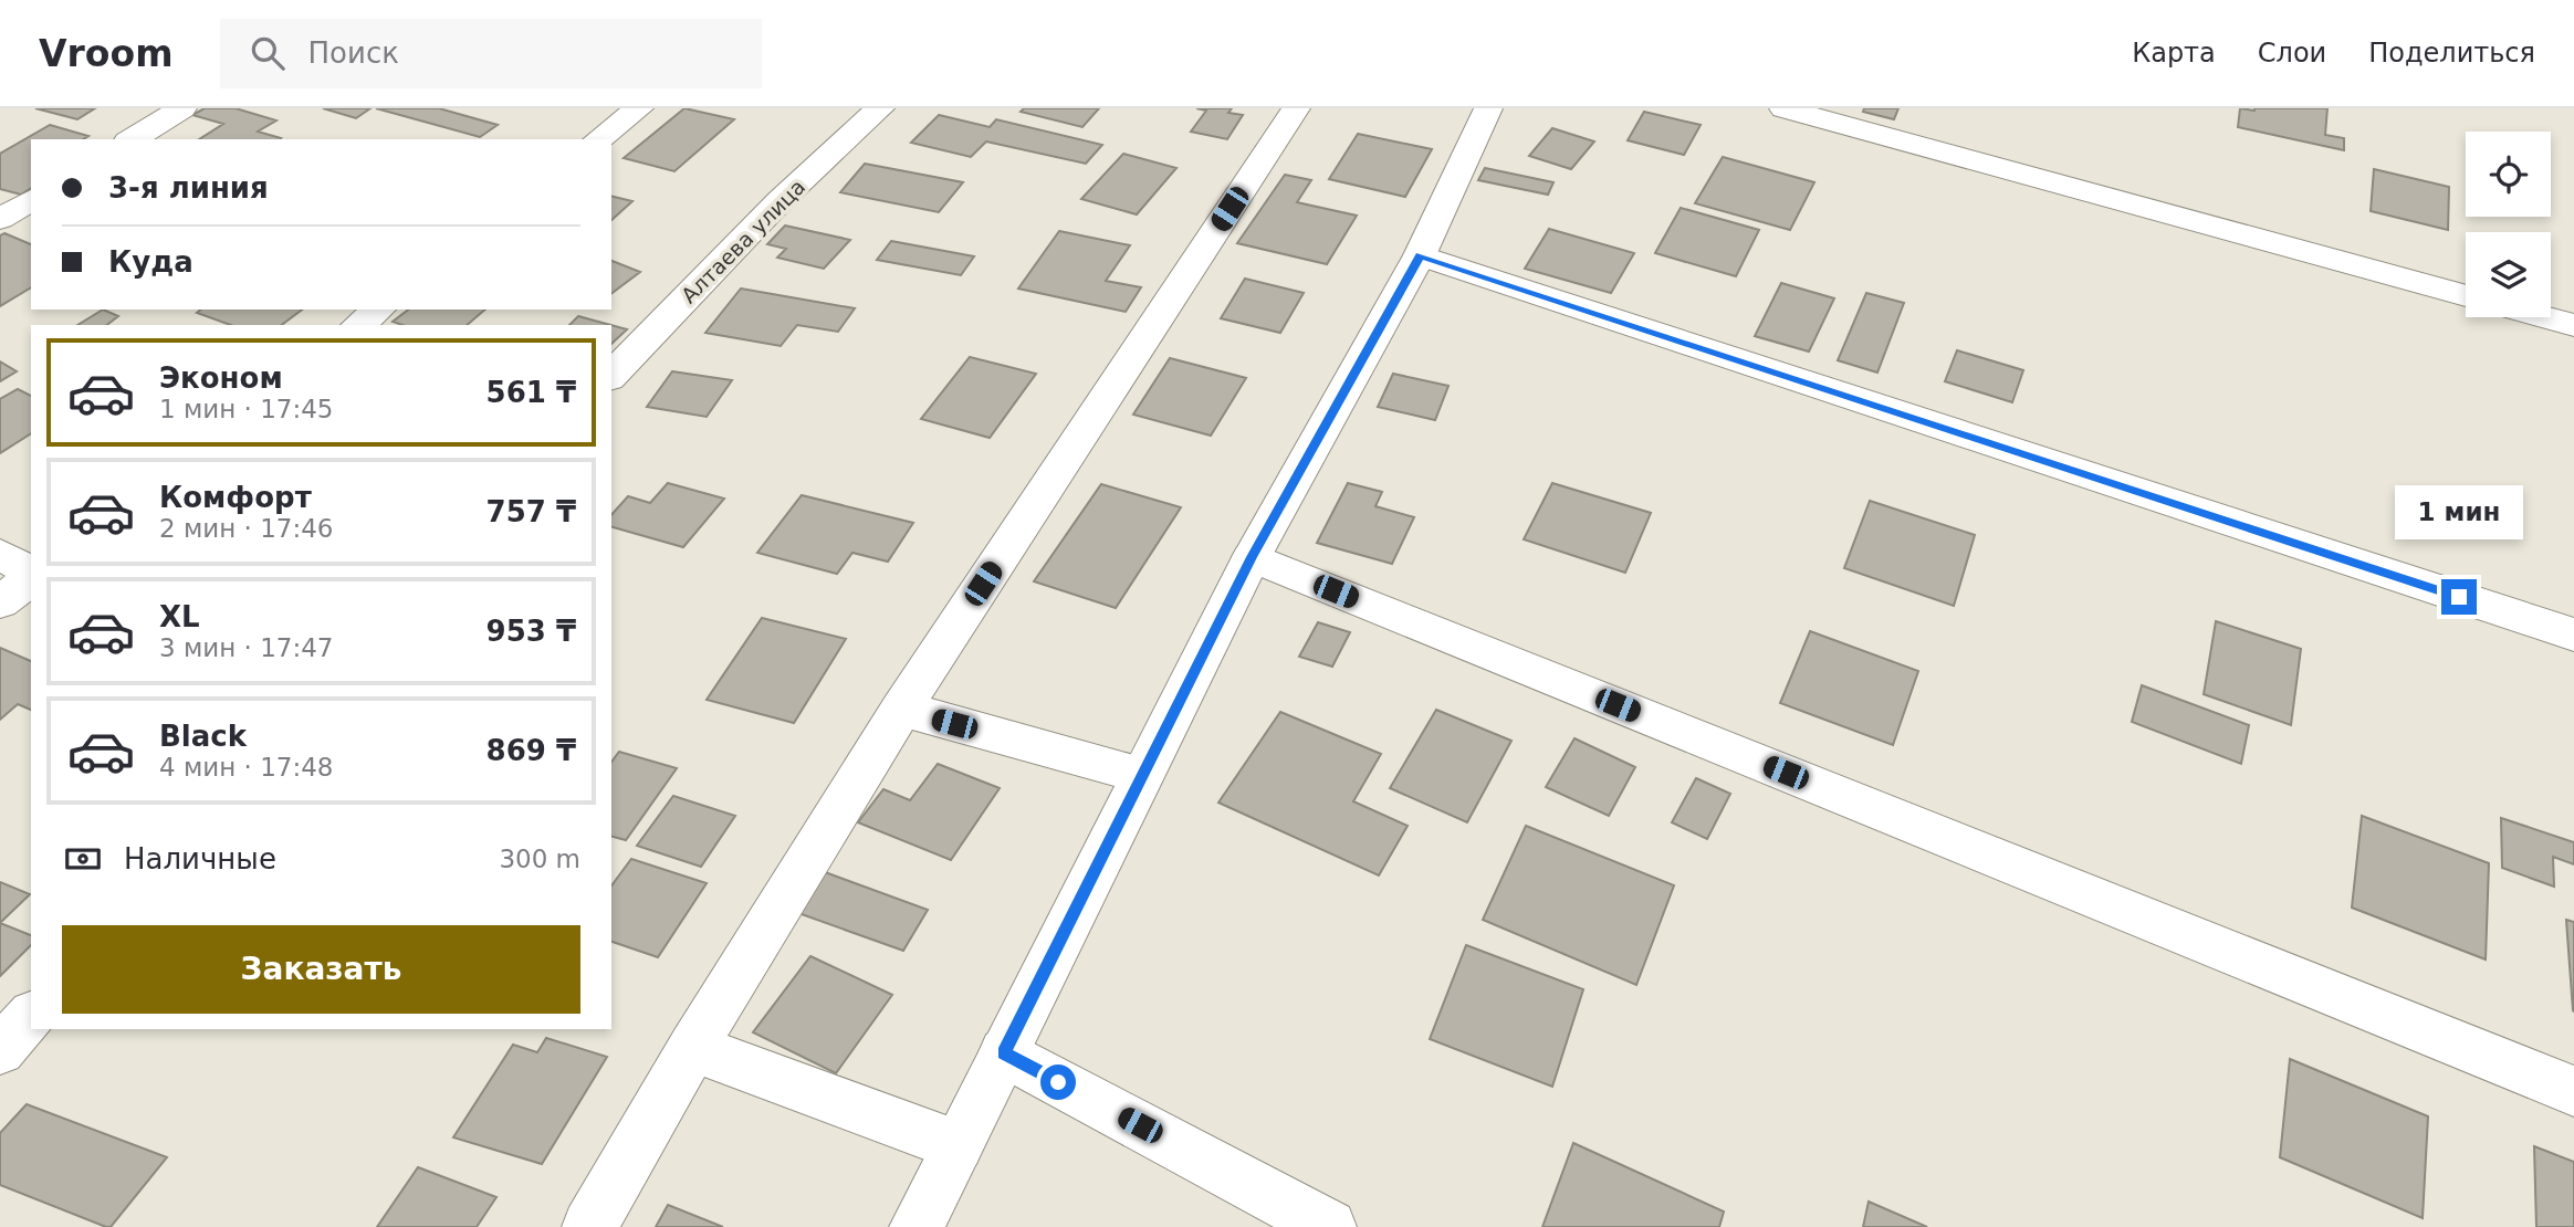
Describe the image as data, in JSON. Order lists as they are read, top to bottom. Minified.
{"streets":{"street":["Алтаева улица"]},"page":{"header":"Vroom","search":"Поиск","nav":["Карта","Слои","Поделиться"],"banner":["3-я линия","Куда"],"list":[{"name":"Эконом","note":"1 мин · 17:45","value":"561 ₸"},{"name":"Комфорт","note":"2 мин · 17:46","value":"757 ₸"},{"name":"XL","note":"3 мин · 17:47","value":"953 ₸"},{"name":"Black","note":"4 мин · 17:48","value":"869 ₸"}],"bubble":"1 мин","pay":["Наличные","300 m"],"buttons":"Заказать"}}
